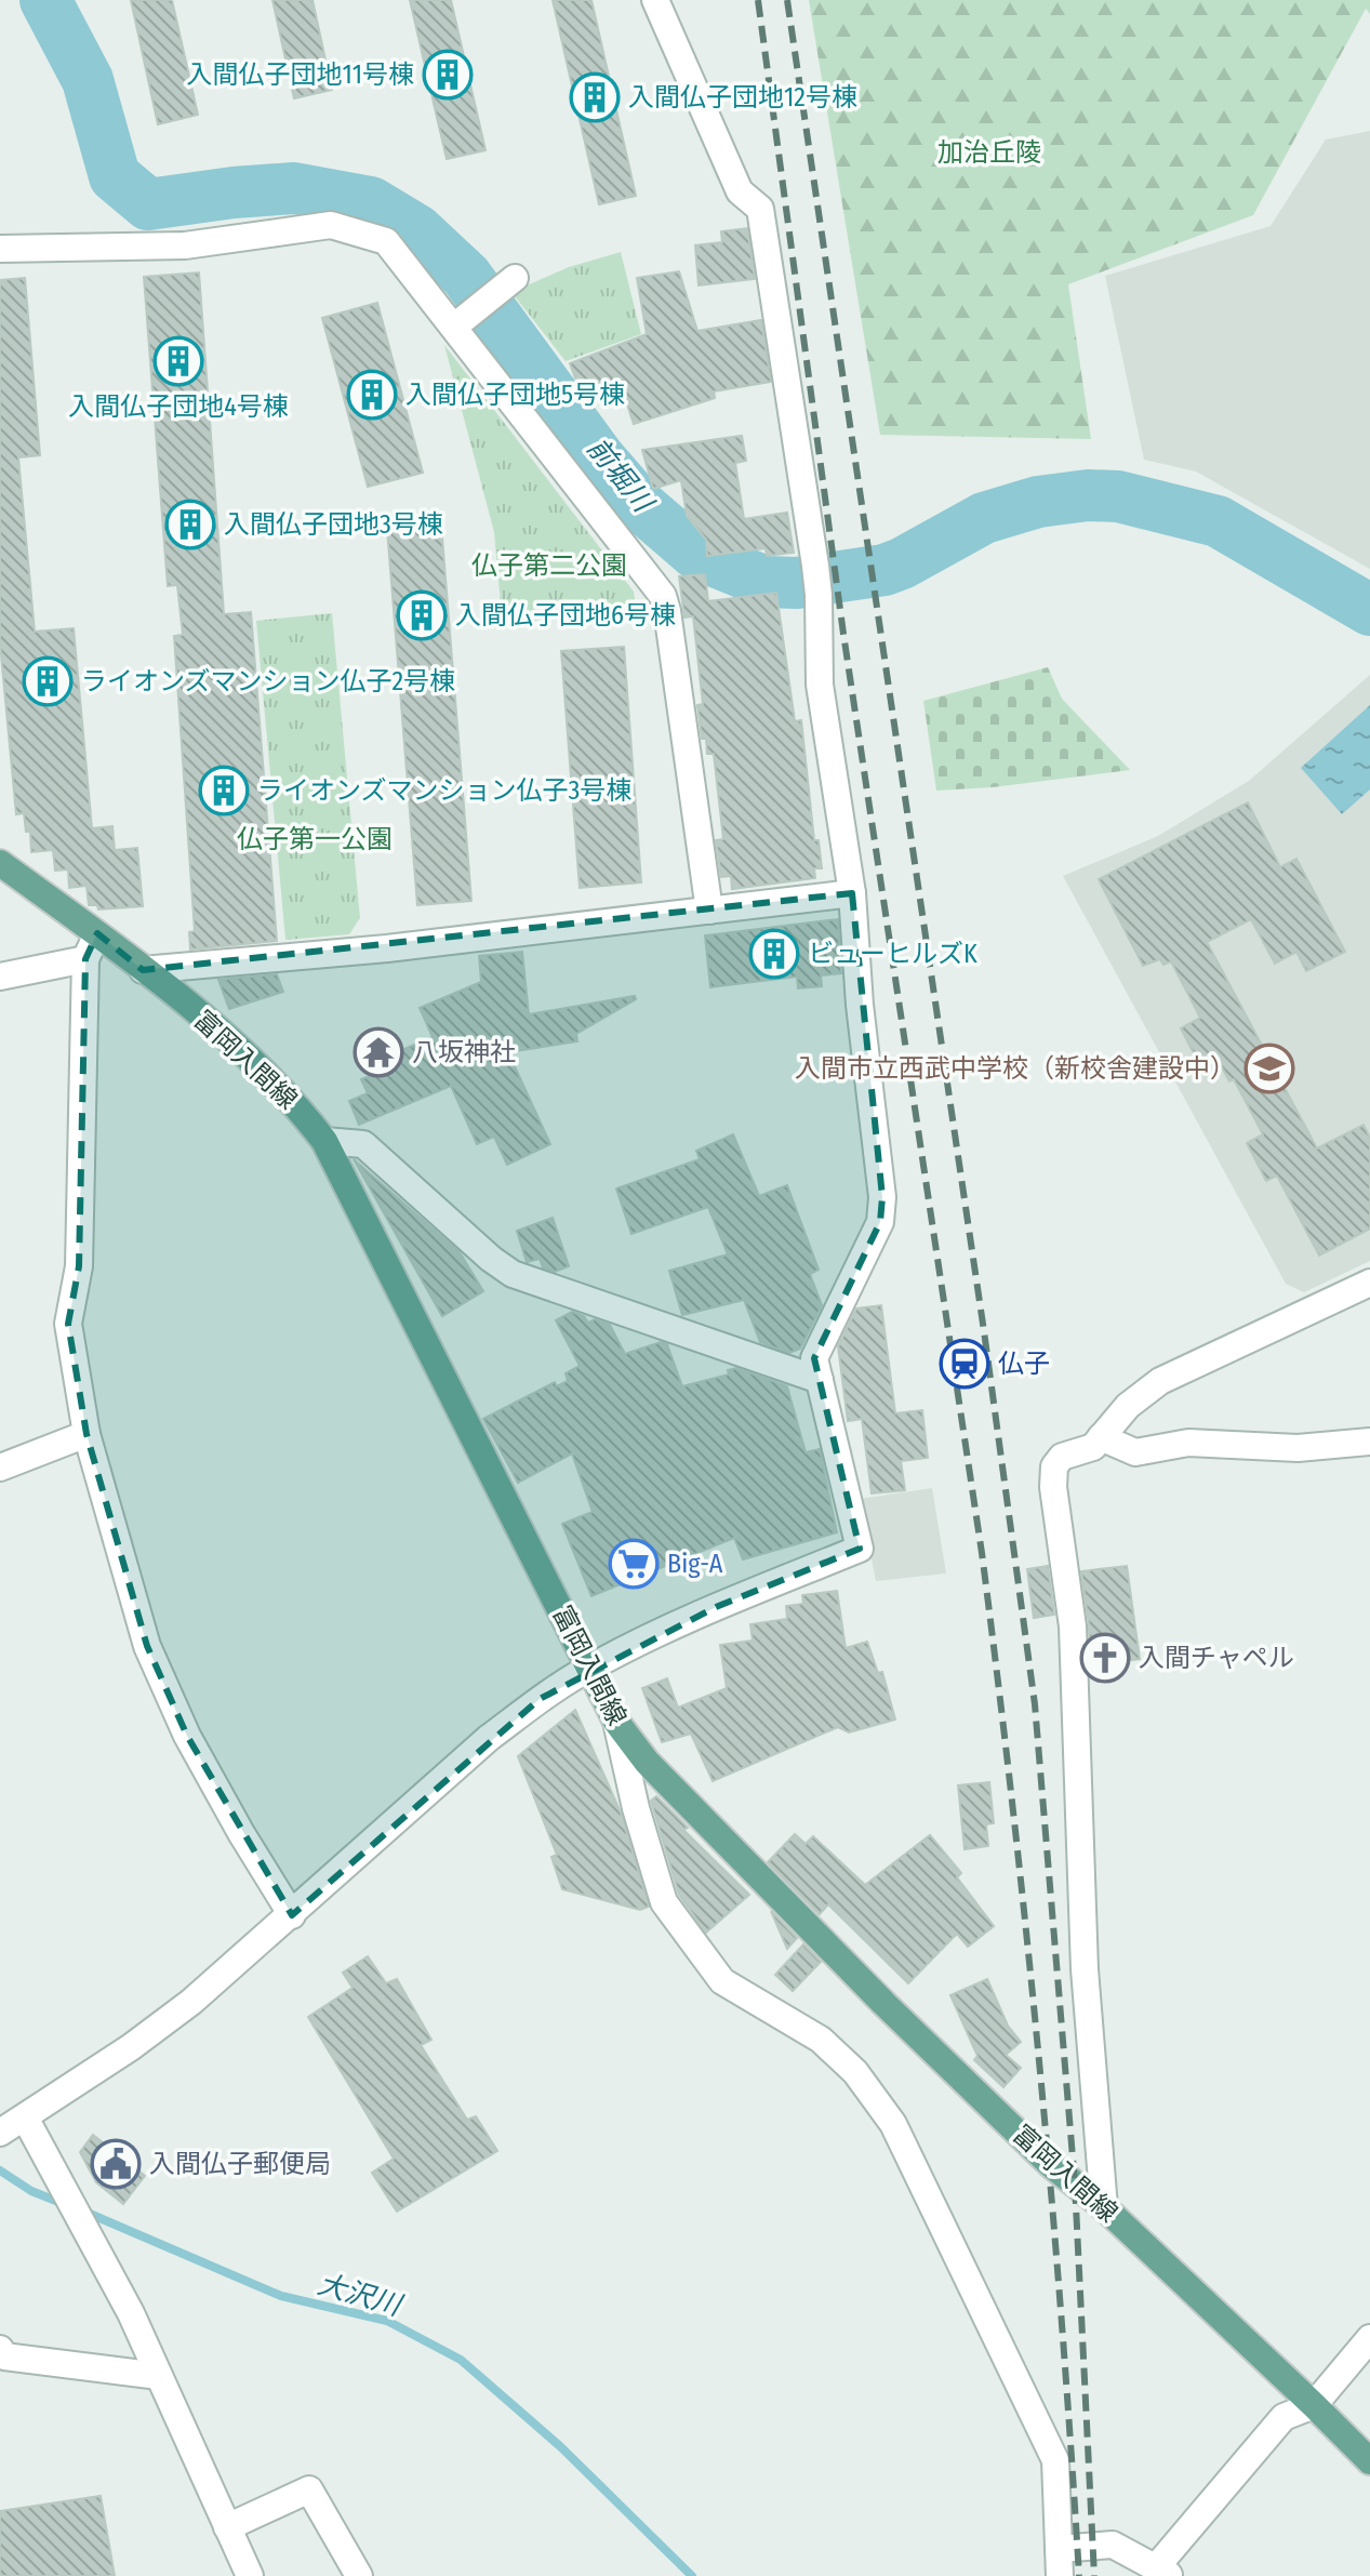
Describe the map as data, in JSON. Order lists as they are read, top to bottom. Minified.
{"streets":{"main road":["富岡入間線"]},"water":["前堀川","大沢川"],"parks":["加治丘陵","仏子第二公園","仏子第一公園"],"places":{"building":["入間仏子団地11号棟","入間仏子団地12号棟","入間仏子団地4号棟","入間仏子団地5号棟","入間仏子団地3号棟","入間仏子団地6号棟","ライオンズマンション仏子2号棟","ライオンズマンション仏子3号棟","ビューヒルズK"],"temple":["八坂神社"],"school or university":["入間市立西武中学校（新校舎建設中）"],"station":["仏子"],"supermarket":["Big-A"],"church":["入間チャペル"],"public building":["入間仏子郵便局"]}}
